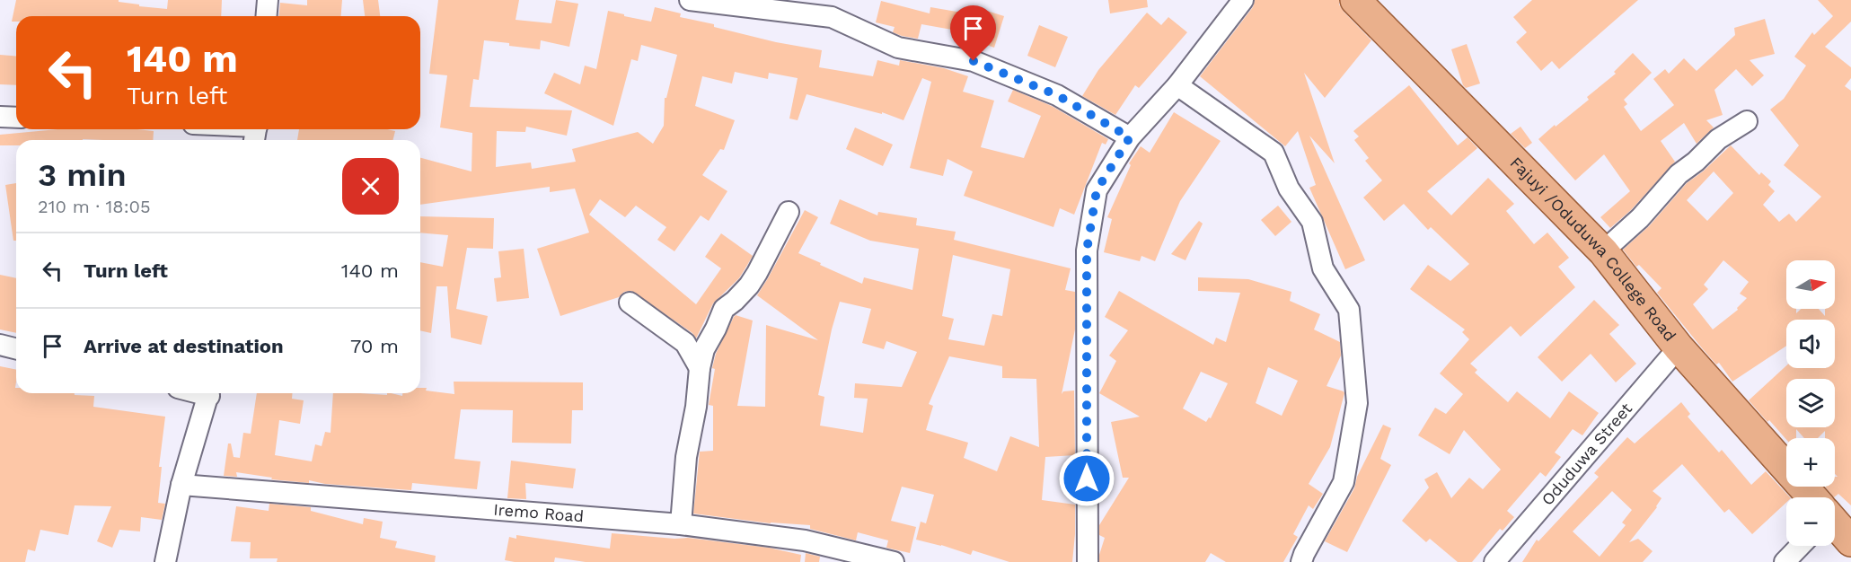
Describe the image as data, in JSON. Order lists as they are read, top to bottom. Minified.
{"streets":{"main road":["Fajuyi /Oduduwa College Road"],"street":["Oduduwa Street","Iremo Road"]},"crossings":[["Fajuyi /Oduduwa College Road","Oduduwa Street"]],"north":"right","page":{"turn":["140 m","Turn left"],"heading":["3 min","210 m · 18:05"],"list":[{"name":"Turn left","value":"140 m"},{"name":"Arrive at destination","value":"70 m"}],"map_buttons":["+","−"]}}
